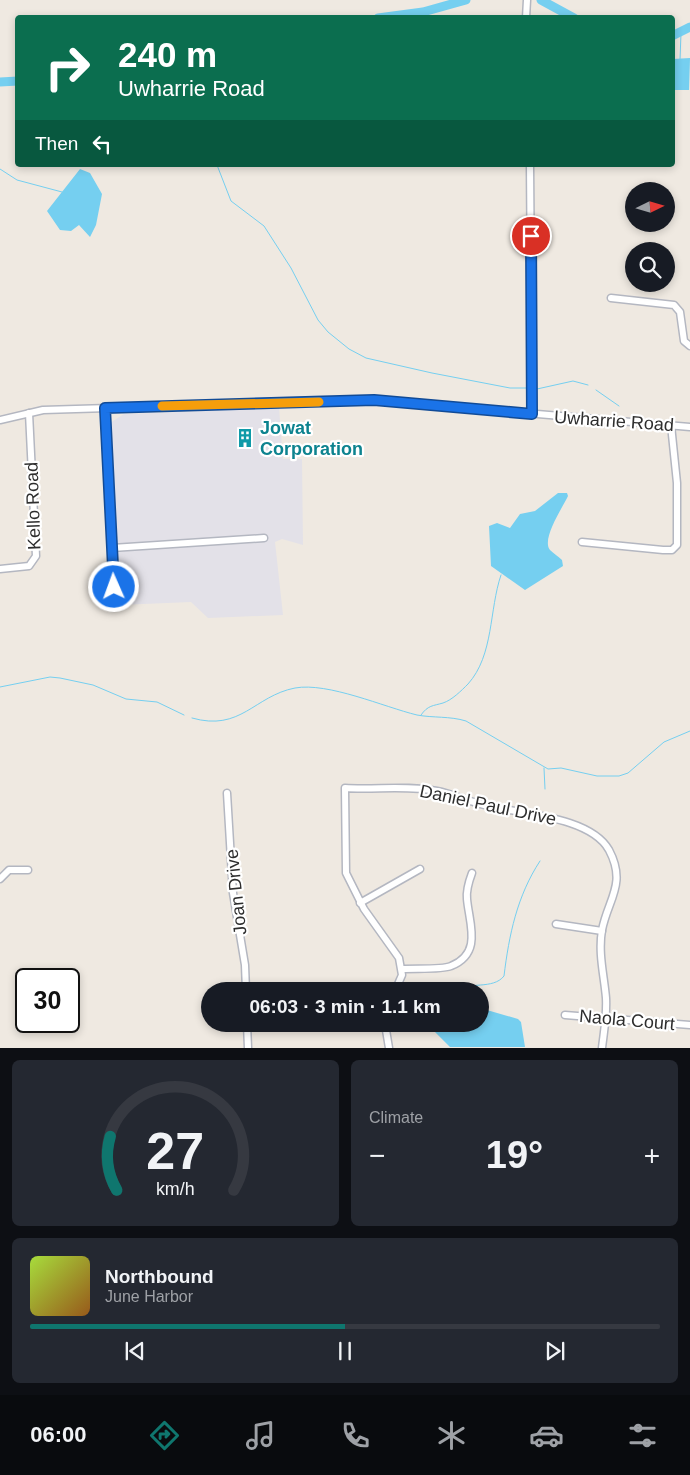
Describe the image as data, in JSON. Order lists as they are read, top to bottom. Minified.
{"streets":{"street":["Uwharrie Road","Kello Road","Daniel Paul Drive","Joan Drive","Naola Court"]},"crossings":[["Uwharrie Road","Kello Road"],["Daniel Paul Drive","Naola Court"]],"places":{"building":["Jowat Corporation"]},"north":"right","page":{"turn":["240 m","Uwharrie Road"],"then":"Then","limit":"30","trip":"06:03 · 3 min · 1.1 km","tile":"Climate","heat":["−","19°","+"],"song":["Northbound","June Harbor"],"tabs":"06:00","gauge":["27","km/h"]}}
